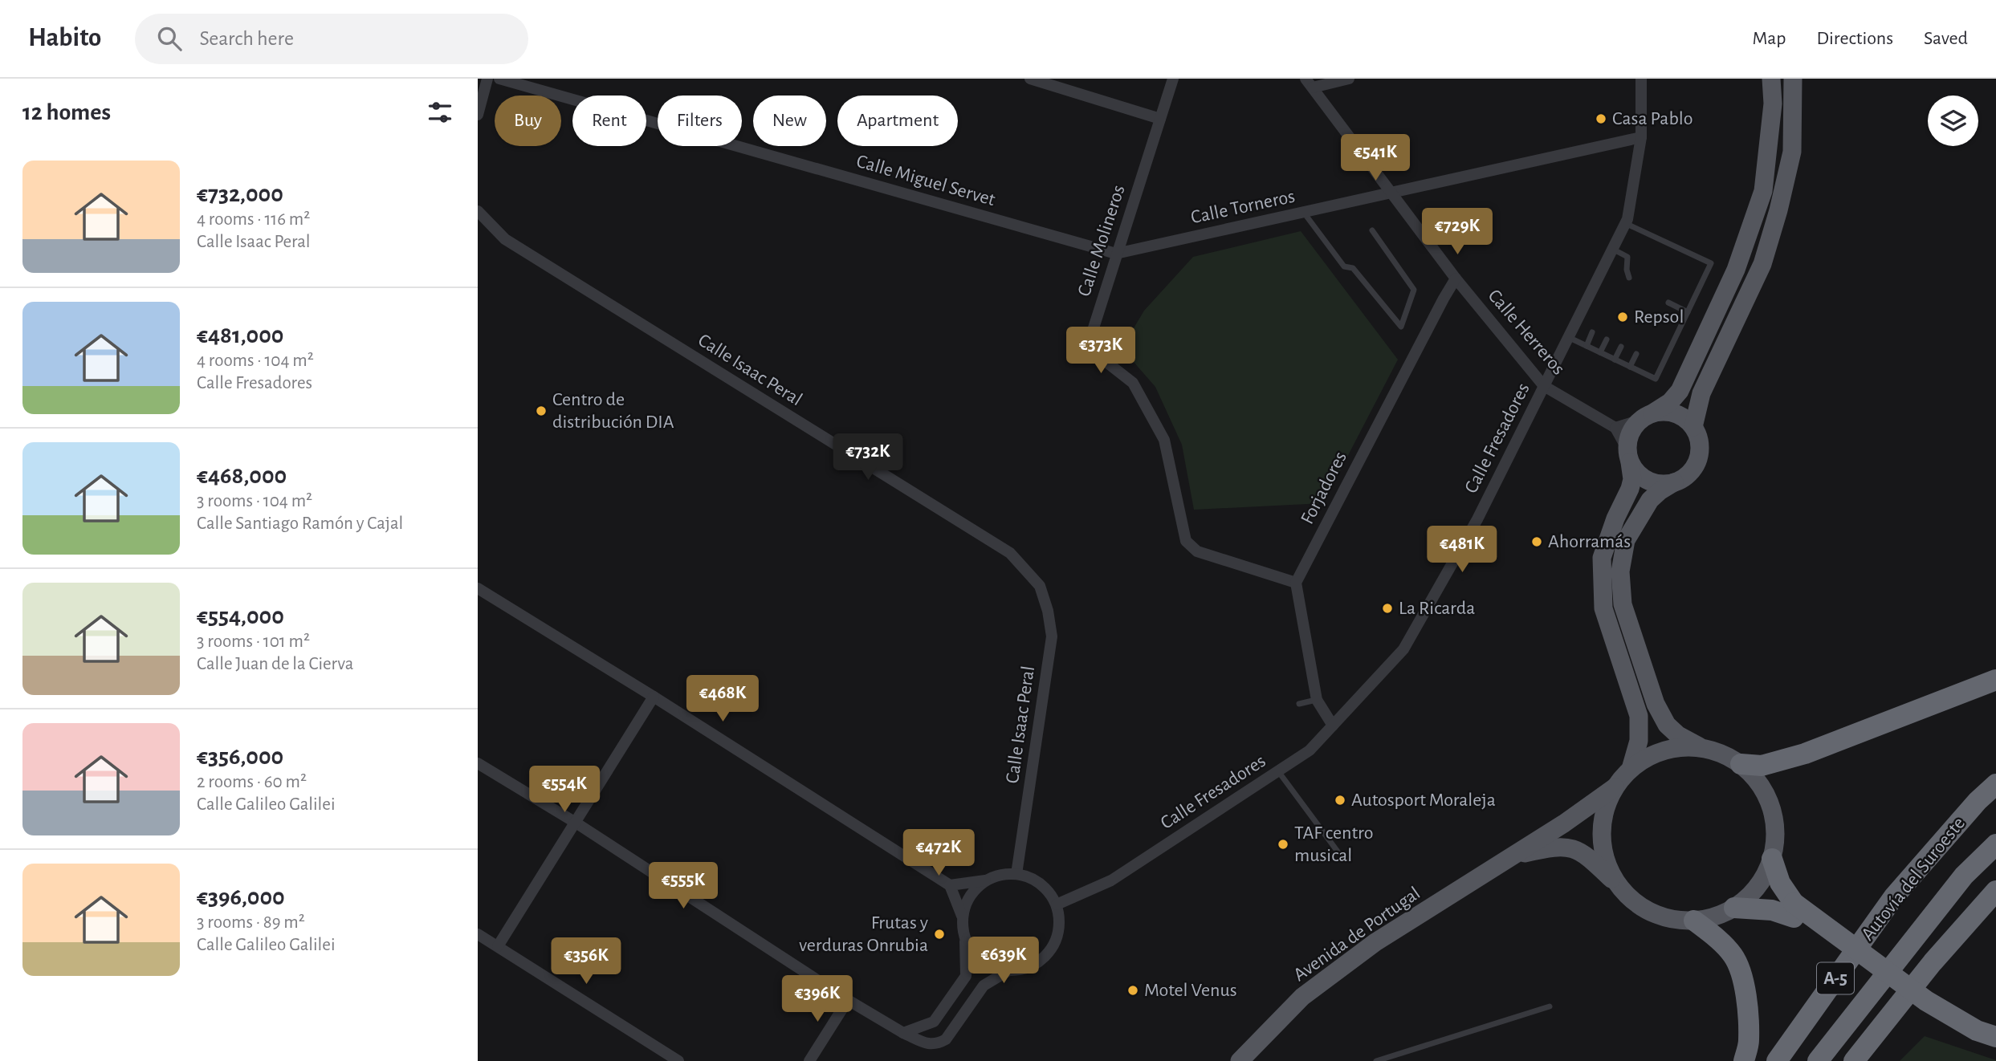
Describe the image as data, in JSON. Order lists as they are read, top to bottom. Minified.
{"streets":{"highway":["Autovía del Suroeste","A-5"],"main road":["Avenida de Portugal"],"street":["Calle Miguel Servet","Calle Torneros","Calle Molineros","Calle Herreros","Calle Isaac Peral","Calle Fresadores","Forjadores"]},"crossings":[["Calle Miguel Servet","Calle Torneros"],["Calle Miguel Servet","Calle Molineros"],["Calle Torneros","Calle Molineros"],["Calle Torneros","Calle Herreros"],["Calle Torneros","Calle Fresadores"],["Calle Molineros","Forjadores"],["Calle Herreros","Calle Fresadores"],["Calle Herreros","Forjadores"],["Calle Isaac Peral","Calle Fresadores"]],"places":["Casa Pablo","Repsol","Centro de distribución DIA","Ahorramás","La Ricarda","Autosport Moraleja","TAF centro musical","Frutas y verduras Onrubia","Motel Venus"],"page":{"header":"Habito","search":"Search here","nav":["Map","Directions","Saved"],"heading":"12 homes","chip":["Buy","Rent","Filters","New","Apartment"],"price":["€541K","€729K","€373K","€732K","€481K","€468K","€554K","€472K","€555K","€639K","€356K","€396K"],"list":[{"name":"€732,000","note":"4 rooms · 116 m² · Calle Isaac Peral"},{"name":"€481,000","note":"4 rooms · 104 m² · Calle Fresadores"},{"name":"€468,000","note":"3 rooms · 104 m² · Calle Santiago Ramón y Cajal"},{"name":"€554,000","note":"3 rooms · 101 m² · Calle Juan de la Cierva"},{"name":"€356,000","note":"2 rooms · 60 m² · Calle Galileo Galilei"},{"name":"€396,000","note":"3 rooms · 89 m² · Calle Galileo Galilei"}]}}
